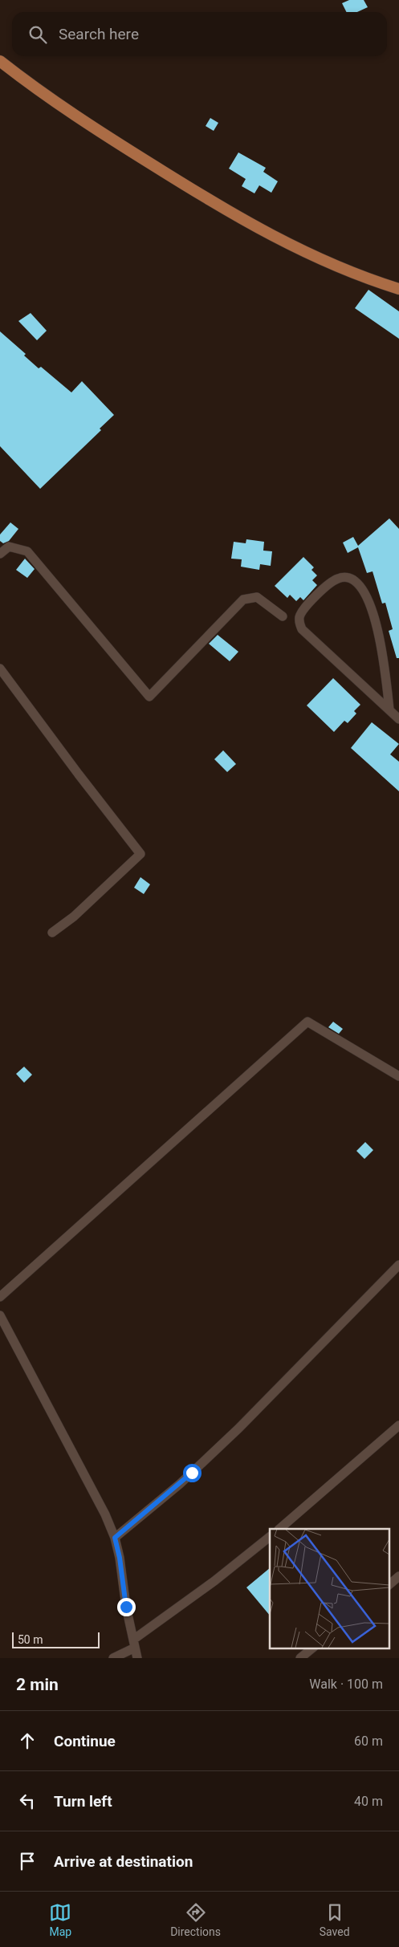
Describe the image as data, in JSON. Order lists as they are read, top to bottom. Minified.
{"scale_bar":"50 m","page":{"search":"Search here","scale":"50 m","heading":["2 min","Walk · 100 m"],"list":[["Continue","60 m"],["Turn left","40 m"],"Arrive at destination"],"nav":["Map","Directions","Saved"]}}
